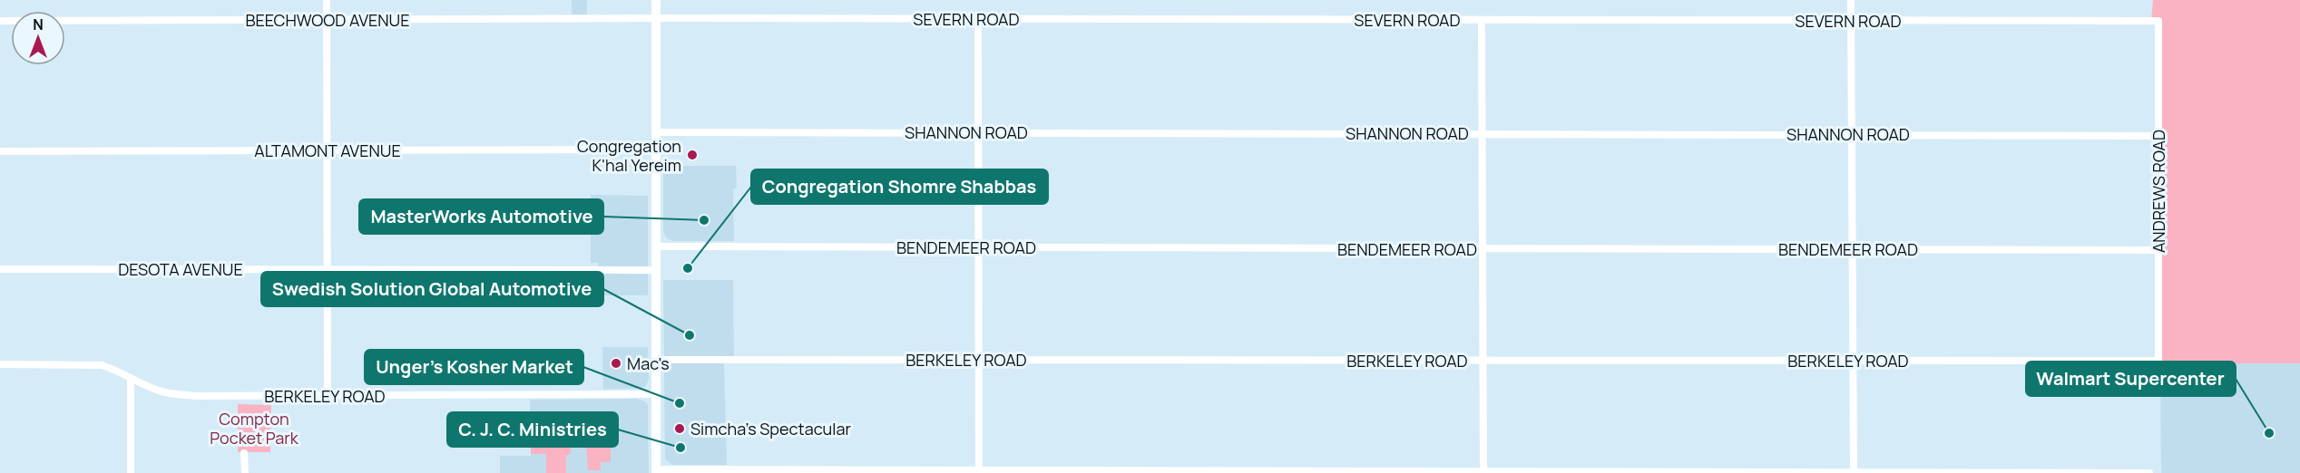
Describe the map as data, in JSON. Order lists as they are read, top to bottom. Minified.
{"streets":{"street":["SEVERN ROAD","BEECHWOOD AVENUE","SHANNON ROAD","ALTAMONT AVENUE","ANDREWS ROAD","BENDEMEER ROAD","DESOTA AVENUE","BERKELEY ROAD"]},"crossings":[["SEVERN ROAD","BEECHWOOD AVENUE"],["SEVERN ROAD","ANDREWS ROAD"],["SHANNON ROAD","ANDREWS ROAD"],["ANDREWS ROAD","BENDEMEER ROAD"],["ANDREWS ROAD","BERKELEY ROAD"]],"parks":["Compton Pocket Park"],"places":["Congregation K'hal Yereim","MasterWorks Automotive","Congregation Shomre Shabbas","Swedish Solution Global Automotive","Mac's","Unger's Kosher Market","Simcha's Spectacular","Walmart Supercenter","C. J. C. Ministries"],"north":"top"}
